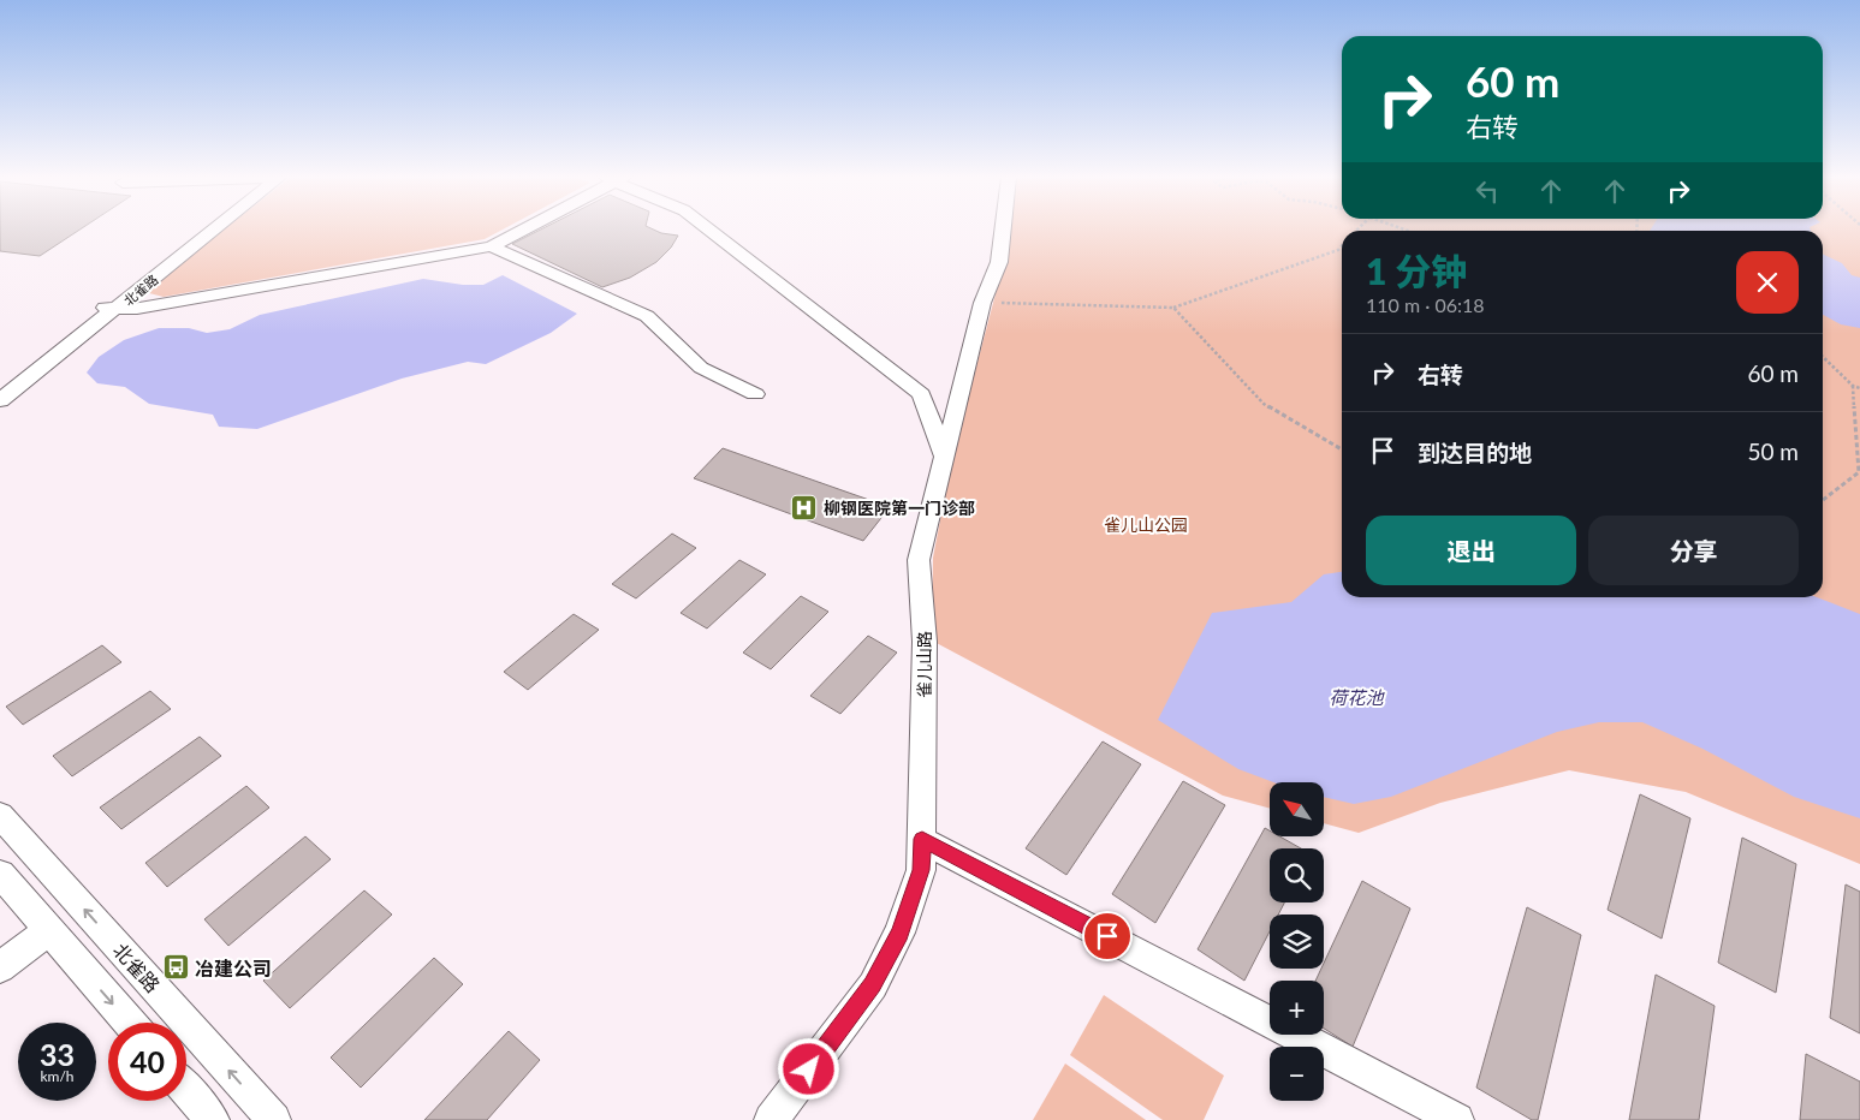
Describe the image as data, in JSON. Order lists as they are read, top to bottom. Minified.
{"streets":{"street":["北雀路","雀儿山路"]},"water":["荷花池"],"parks":["雀儿山公园"],"places":{"hospital":["柳钢医院第一门诊部"],"bus stop":["冶建公司"]},"north":"top left","page":{"turn":["60 m","右转"],"heading":["1 分钟","110 m · 06:18"],"list":[{"name":"右转","value":"60 m"},{"name":"到达目的地","value":"50 m"}],"buttons":["退出","分享"],"map_buttons":["+","−"],"speed":"33 km/h","limit":"40"}}
